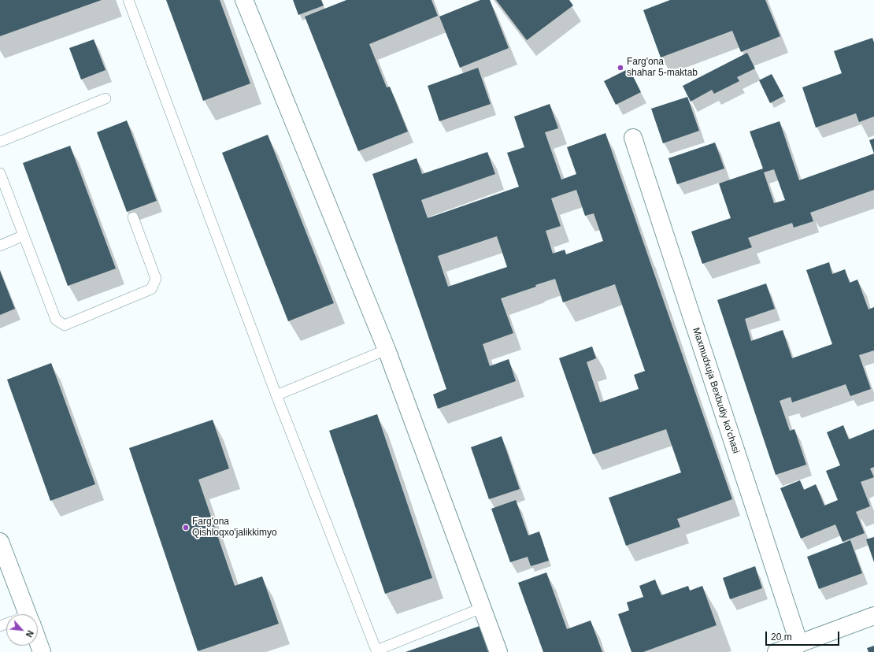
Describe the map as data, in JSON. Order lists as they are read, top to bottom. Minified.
{"streets":{"street":["Maxmudxuja Bexbudiy koʻchasi"]},"places":["Farg'ona shahar 5-maktab","Farg'ona Qishloqxo'jalikkimyo"],"scale_bar":"20 m","north":"bottom right"}
